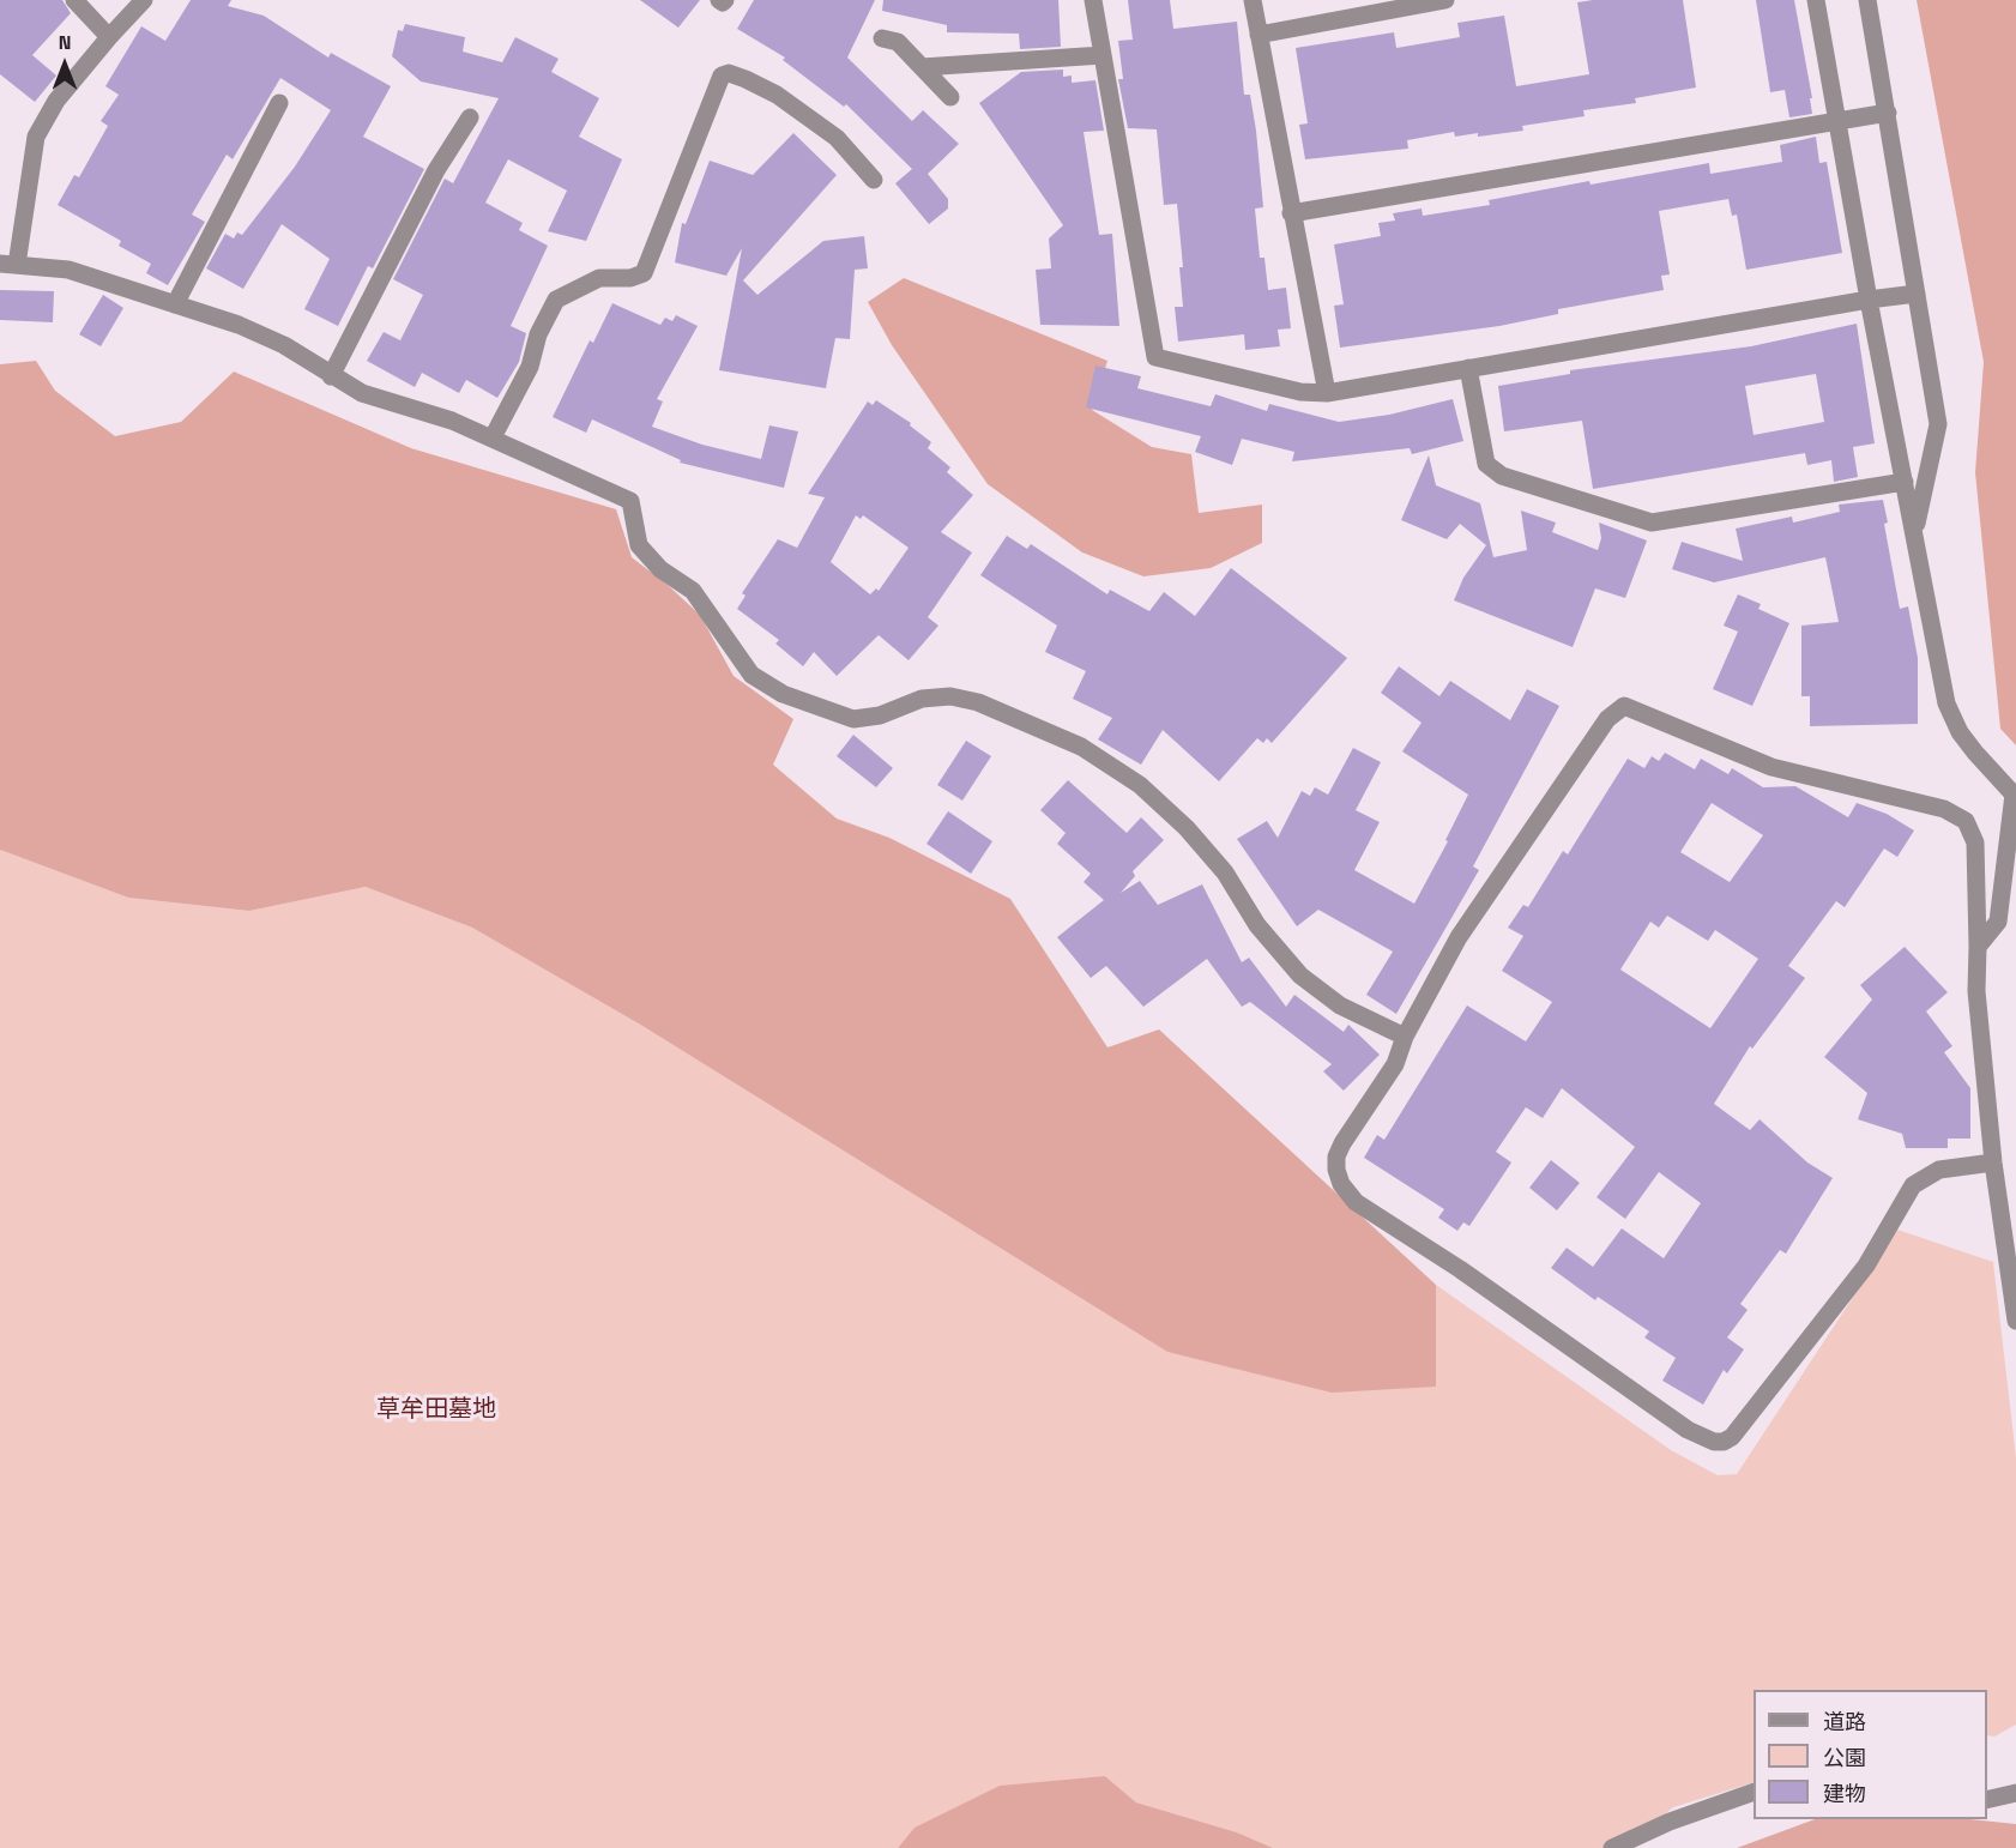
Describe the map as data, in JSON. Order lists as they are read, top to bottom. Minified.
{"parks":["草牟田墓地"],"legend":["道路","公園","建物"],"north":"top"}
